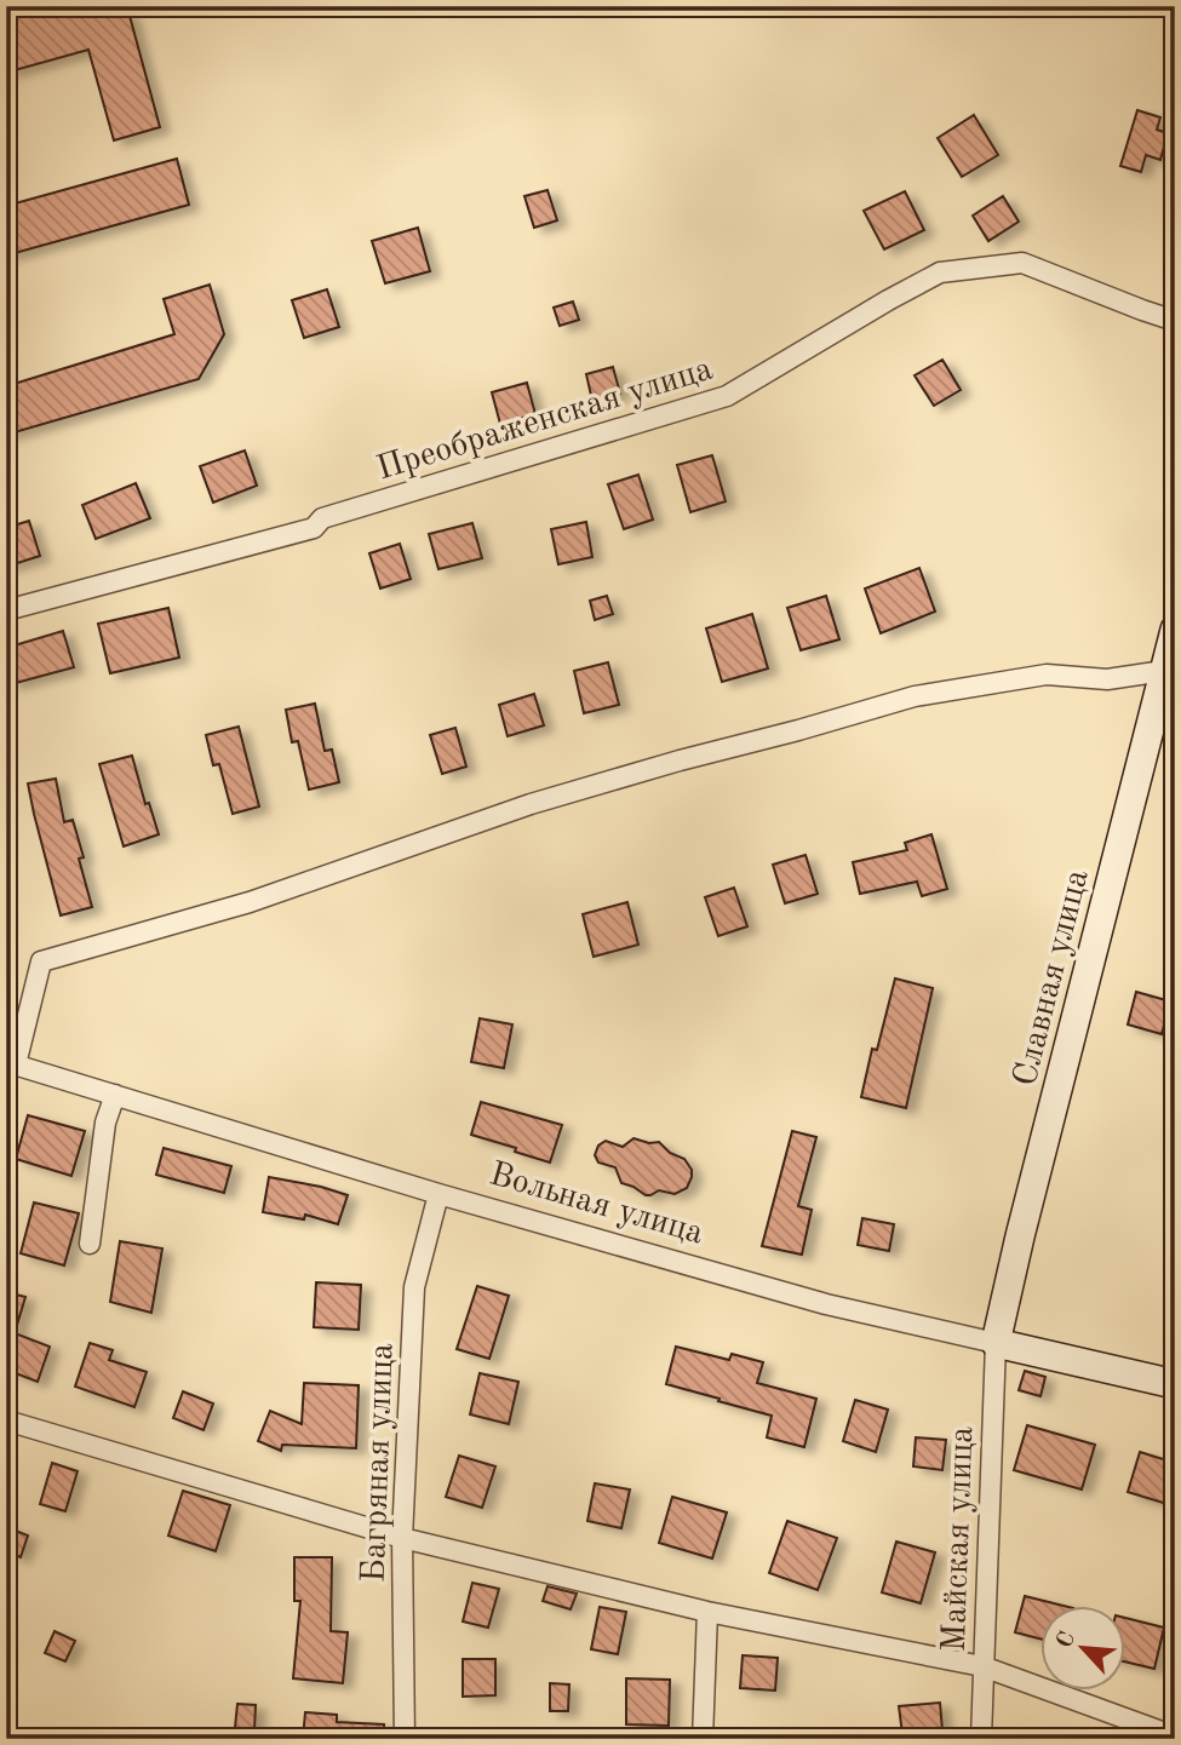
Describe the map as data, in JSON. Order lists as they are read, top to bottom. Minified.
{"streets":{"street":["Преображенская улица","Славная улица","Вольная улица","Багряная улица","Майская улица"]},"crossings":[["Славная улица","Вольная улица"],["Славная улица","Майская улица"],["Вольная улица","Багряная улица"],["Вольная улица","Майская улица"]],"north":"top left"}
